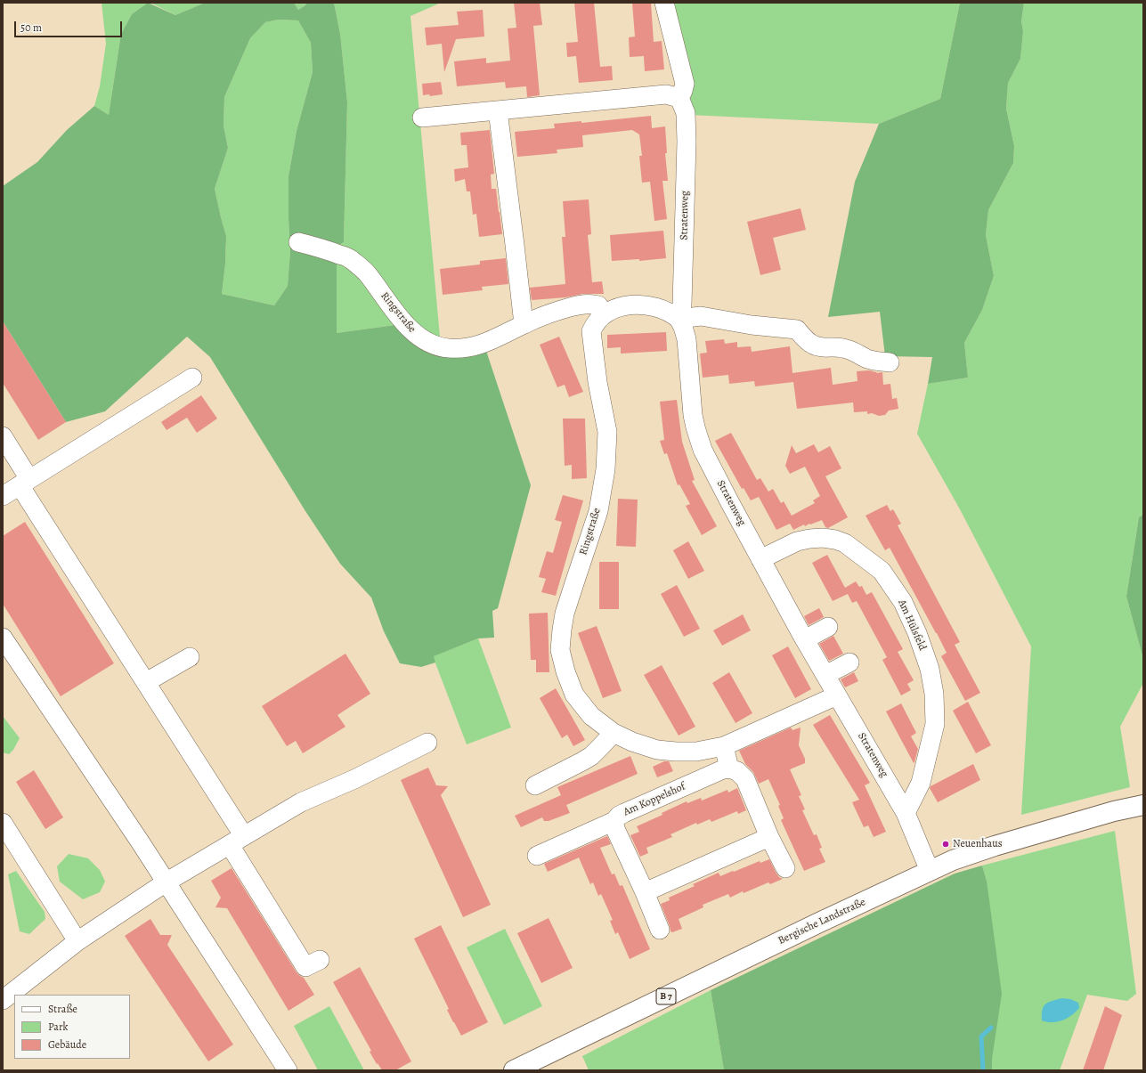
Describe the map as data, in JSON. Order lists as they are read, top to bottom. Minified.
{"streets":{"main road":["Bergische Landstraße","B 7"],"street":["Stratenweg","Ringstraße","Am Hülsfeld","Am Koppelshof"]},"crossings":[["Stratenweg","Ringstraße"],["Stratenweg","Am Hülsfeld"],["Stratenweg","Bergische Landstraße"]],"places":["Neuenhaus"],"legend":["Straße","Park","Gebäude"],"scale_bar":"50 m"}
